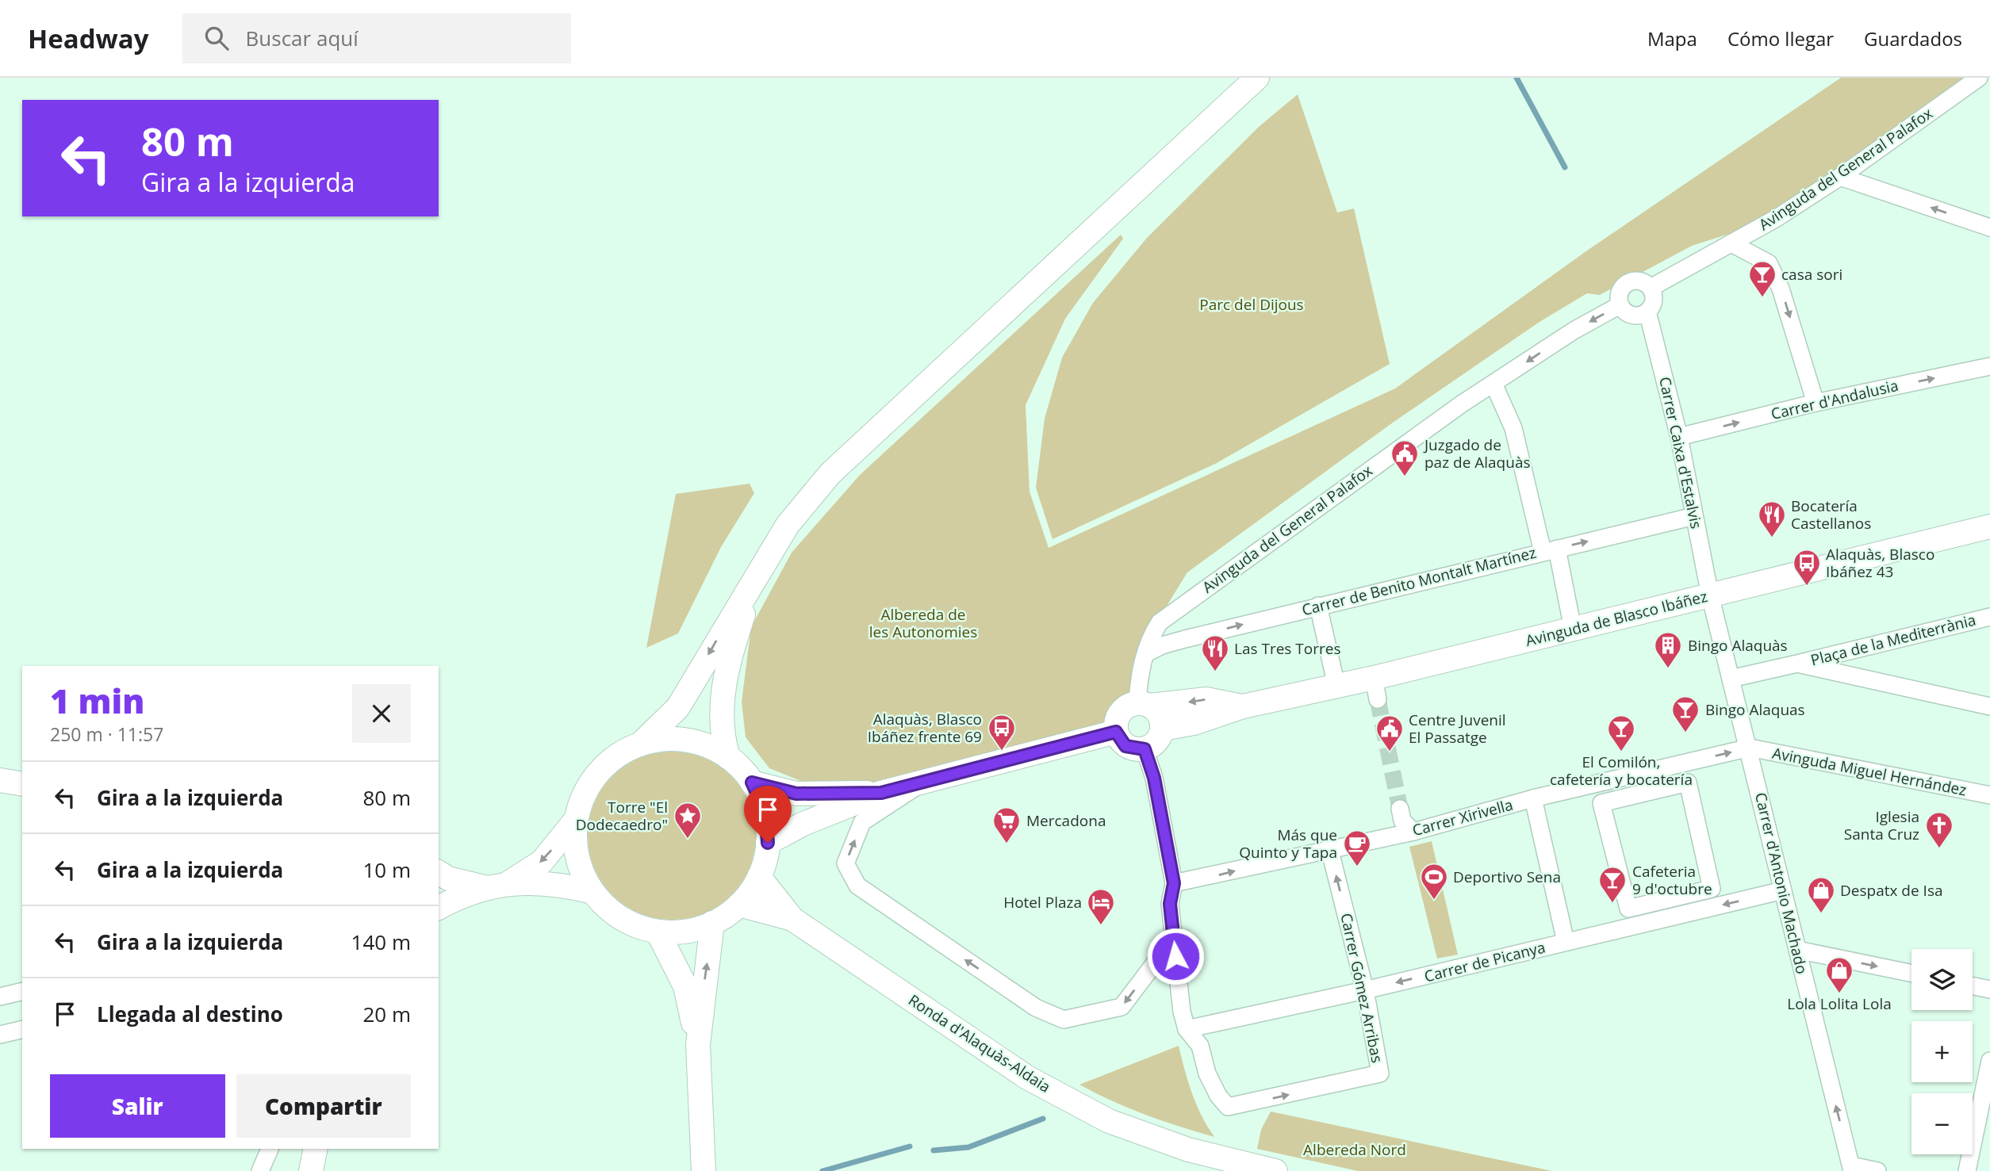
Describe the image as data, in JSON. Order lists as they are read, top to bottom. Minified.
{"streets":{"street":["Avinguda del General Palafox","Carrer d'Andalusia","Carrer Caixa d'Estalvis","Carrer de Benito Montalt Martínez","Avinguda de Blasco Ibáñez","Plaça de la Mediterrània","Avinguda Miguel Hernández","Carrer Xirivella","Carrer d'Antonio Machado","Carrer de Picanya","Carrer Gómez Arribas","Ronda d'Alaquàs-Aldaia"]},"crossings":[["Avinguda del General Palafox","Carrer Caixa d'Estalvis"],["Avinguda del General Palafox","Carrer de Benito Montalt Martínez"],["Avinguda del General Palafox","Avinguda de Blasco Ibáñez"],["Carrer d'Andalusia","Carrer Caixa d'Estalvis"],["Carrer Caixa d'Estalvis","Carrer de Benito Montalt Martínez"],["Carrer Caixa d'Estalvis","Avinguda de Blasco Ibáñez"],["Carrer Caixa d'Estalvis","Carrer d'Antonio Machado"],["Avinguda de Blasco Ibáñez","Carrer d'Antonio Machado"],["Plaça de la Mediterrània","Carrer d'Antonio Machado"],["Avinguda Miguel Hernández","Carrer Xirivella"],["Avinguda Miguel Hernández","Carrer d'Antonio Machado"],["Carrer Xirivella","Carrer d'Antonio Machado"],["Carrer Xirivella","Carrer Gómez Arribas"],["Carrer d'Antonio Machado","Carrer de Picanya"],["Carrer de Picanya","Carrer Gómez Arribas"]],"one_way":["Carrer d'Andalusia","Carrer de Benito Montalt Martínez","Carrer Xirivella","Carrer d'Antonio Machado","Carrer de Picanya"],"parks":["Parc del Dijous","Albereda de les Autonomies","Albereda Nord"],"places":{"bar":["casa sori","Bingo Alaquas","El Comilón, cafetería y bocatería","Cafeteria 9 d'octubre"],"public building":["Juzgado de paz de Alaquàs","Centre Juvenil El Passatge"],"restaurant":["Bocatería Castellanos","Las Tres Torres"],"bus stop":["Alaquàs, Blasco Ibáñez 43","Alaquàs, Blasco Ibáñez frente 69"],"building":["Bingo Alaquàs"],"place":["Torre \"El Dodecaedro\""],"supermarket":["Mercadona"],"church":["Iglesia Santa Cruz"],"cafe":["Más que Quinto y Tapa"],"sports":["Deportivo Sena"],"shop":["Despatx de Isa","Lola Lolita Lola"],"hotel":["Hotel Plaza"]},"page":{"header":"Headway","search":"Buscar aquí","nav":["Mapa","Cómo llegar","Guardados"],"turn":["80 m","Gira a la izquierda"],"heading":["1 min","250 m · 11:57"],"list":[{"name":"Gira a la izquierda","value":"80 m"},{"name":"Gira a la izquierda","value":"10 m"},{"name":"Gira a la izquierda","value":"140 m"},{"name":"Llegada al destino","value":"20 m"}],"map_buttons":["+","−"],"buttons":["Salir","Compartir"]}}
